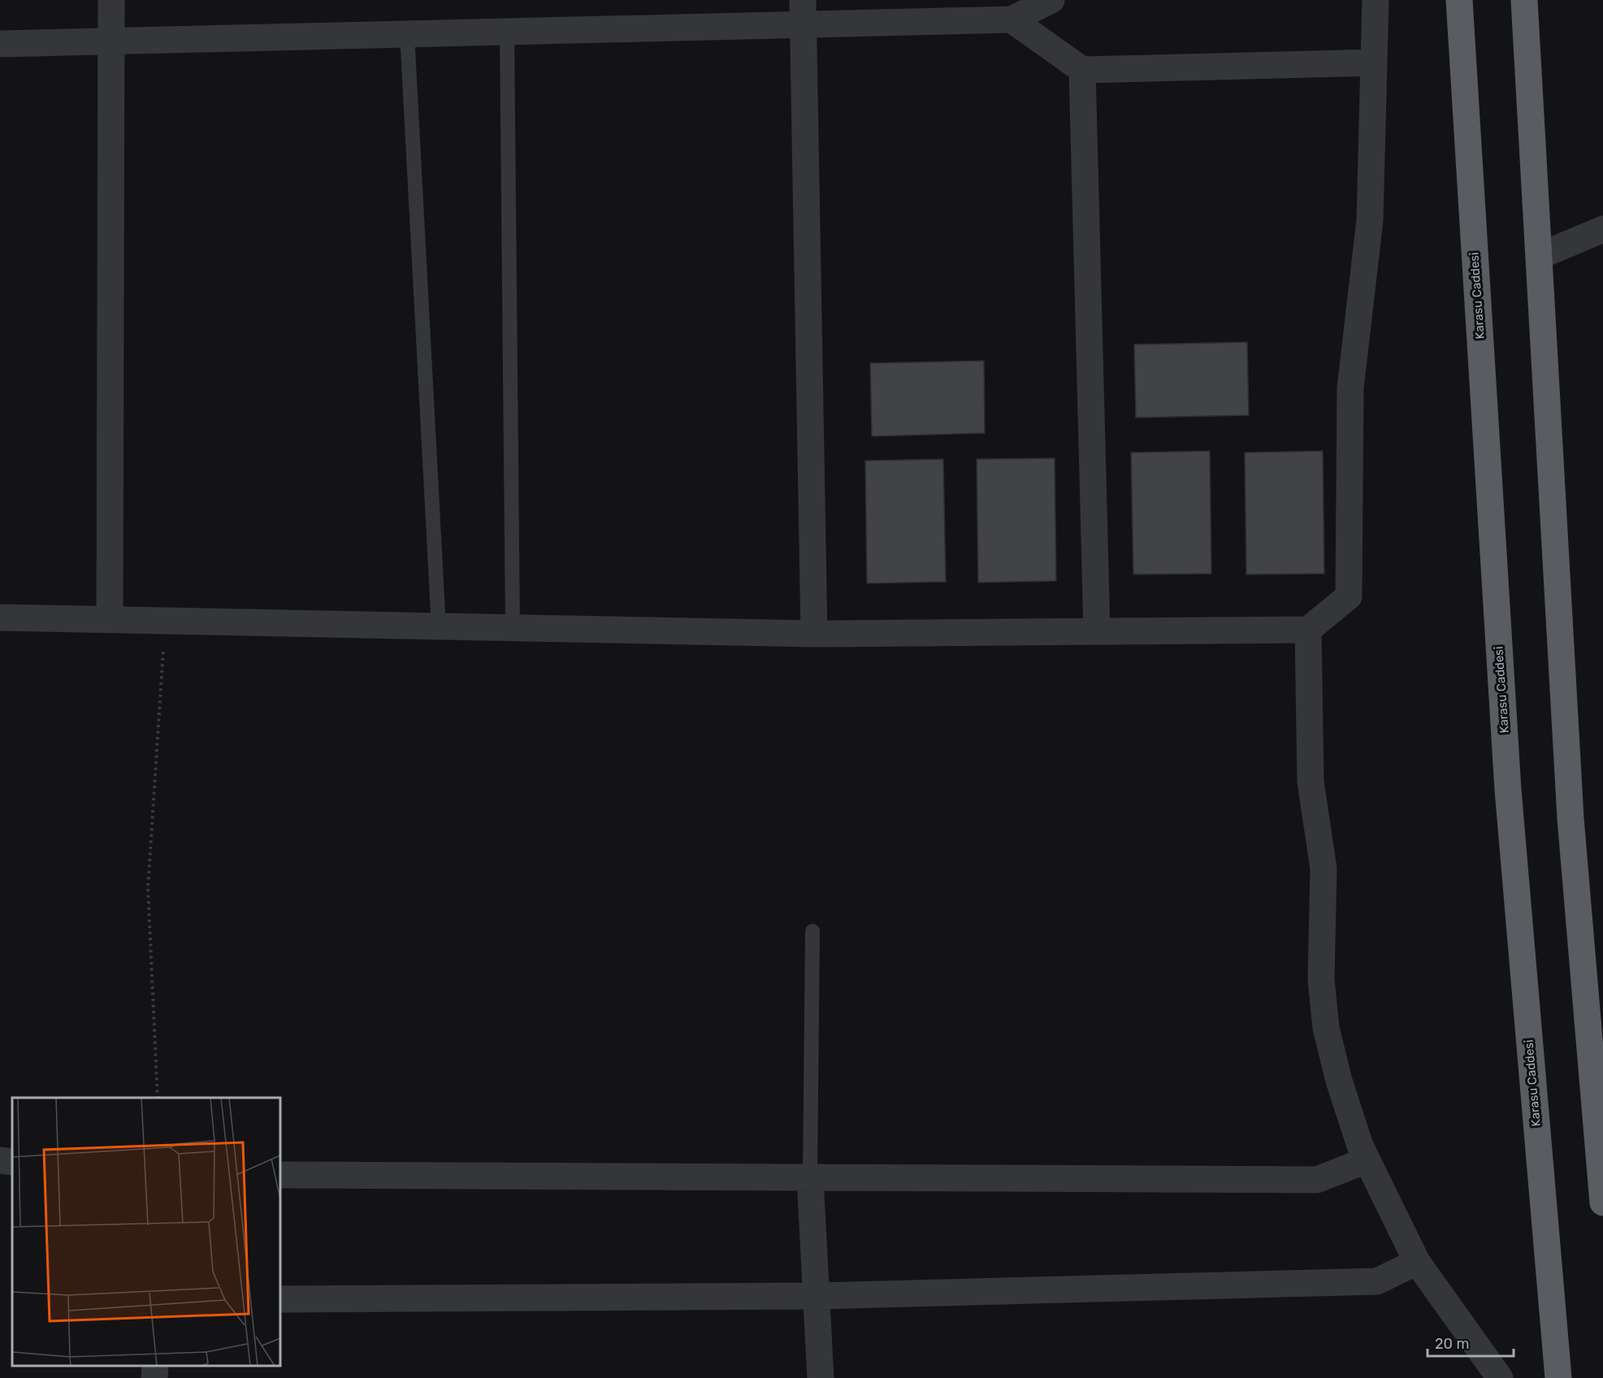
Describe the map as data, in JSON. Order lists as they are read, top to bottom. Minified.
{"streets":{"highway":["Karasu Caddesi"]},"scale_bar":"20 m"}
